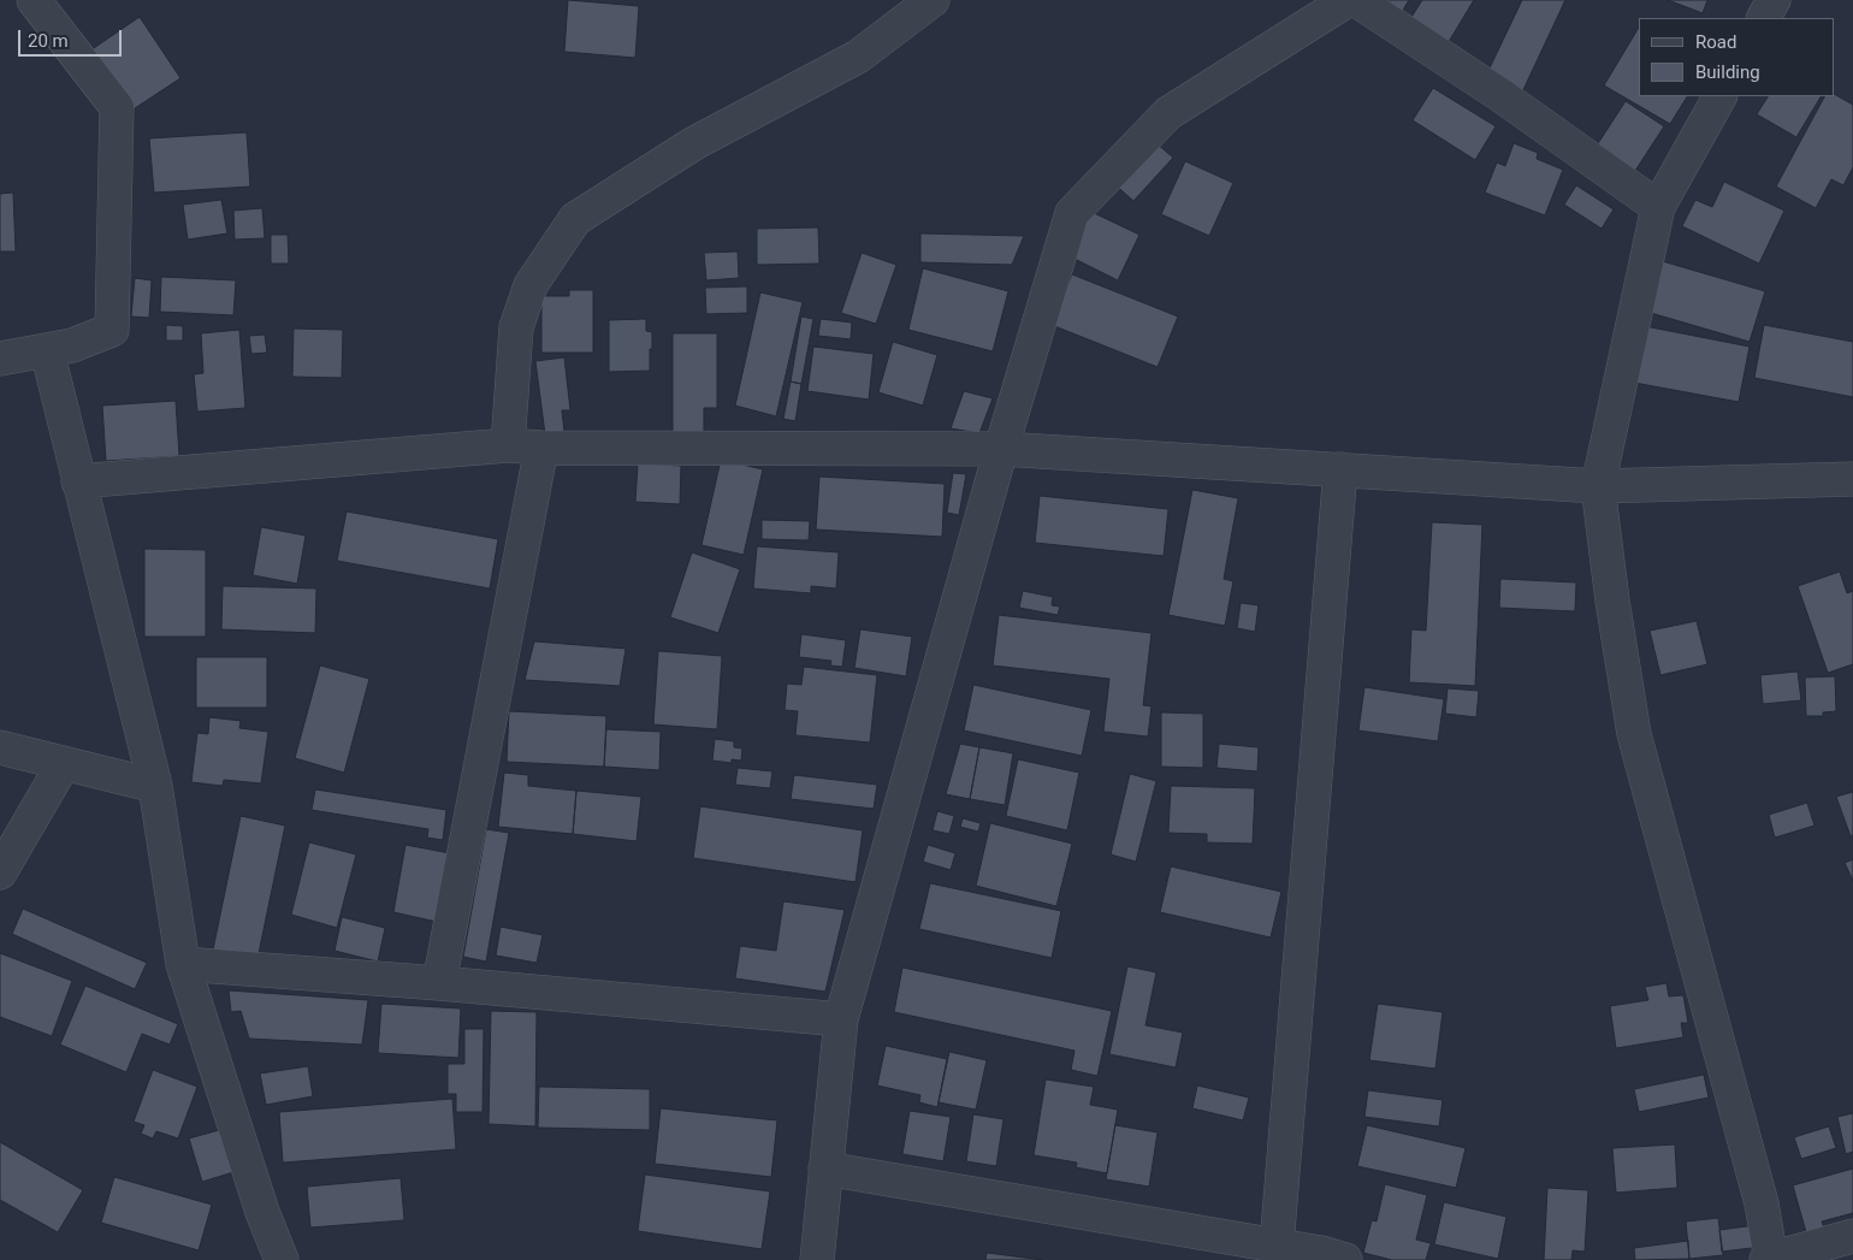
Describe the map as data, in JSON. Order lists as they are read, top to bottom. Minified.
{"legend":["Road","Building"],"scale_bar":"20 m"}
